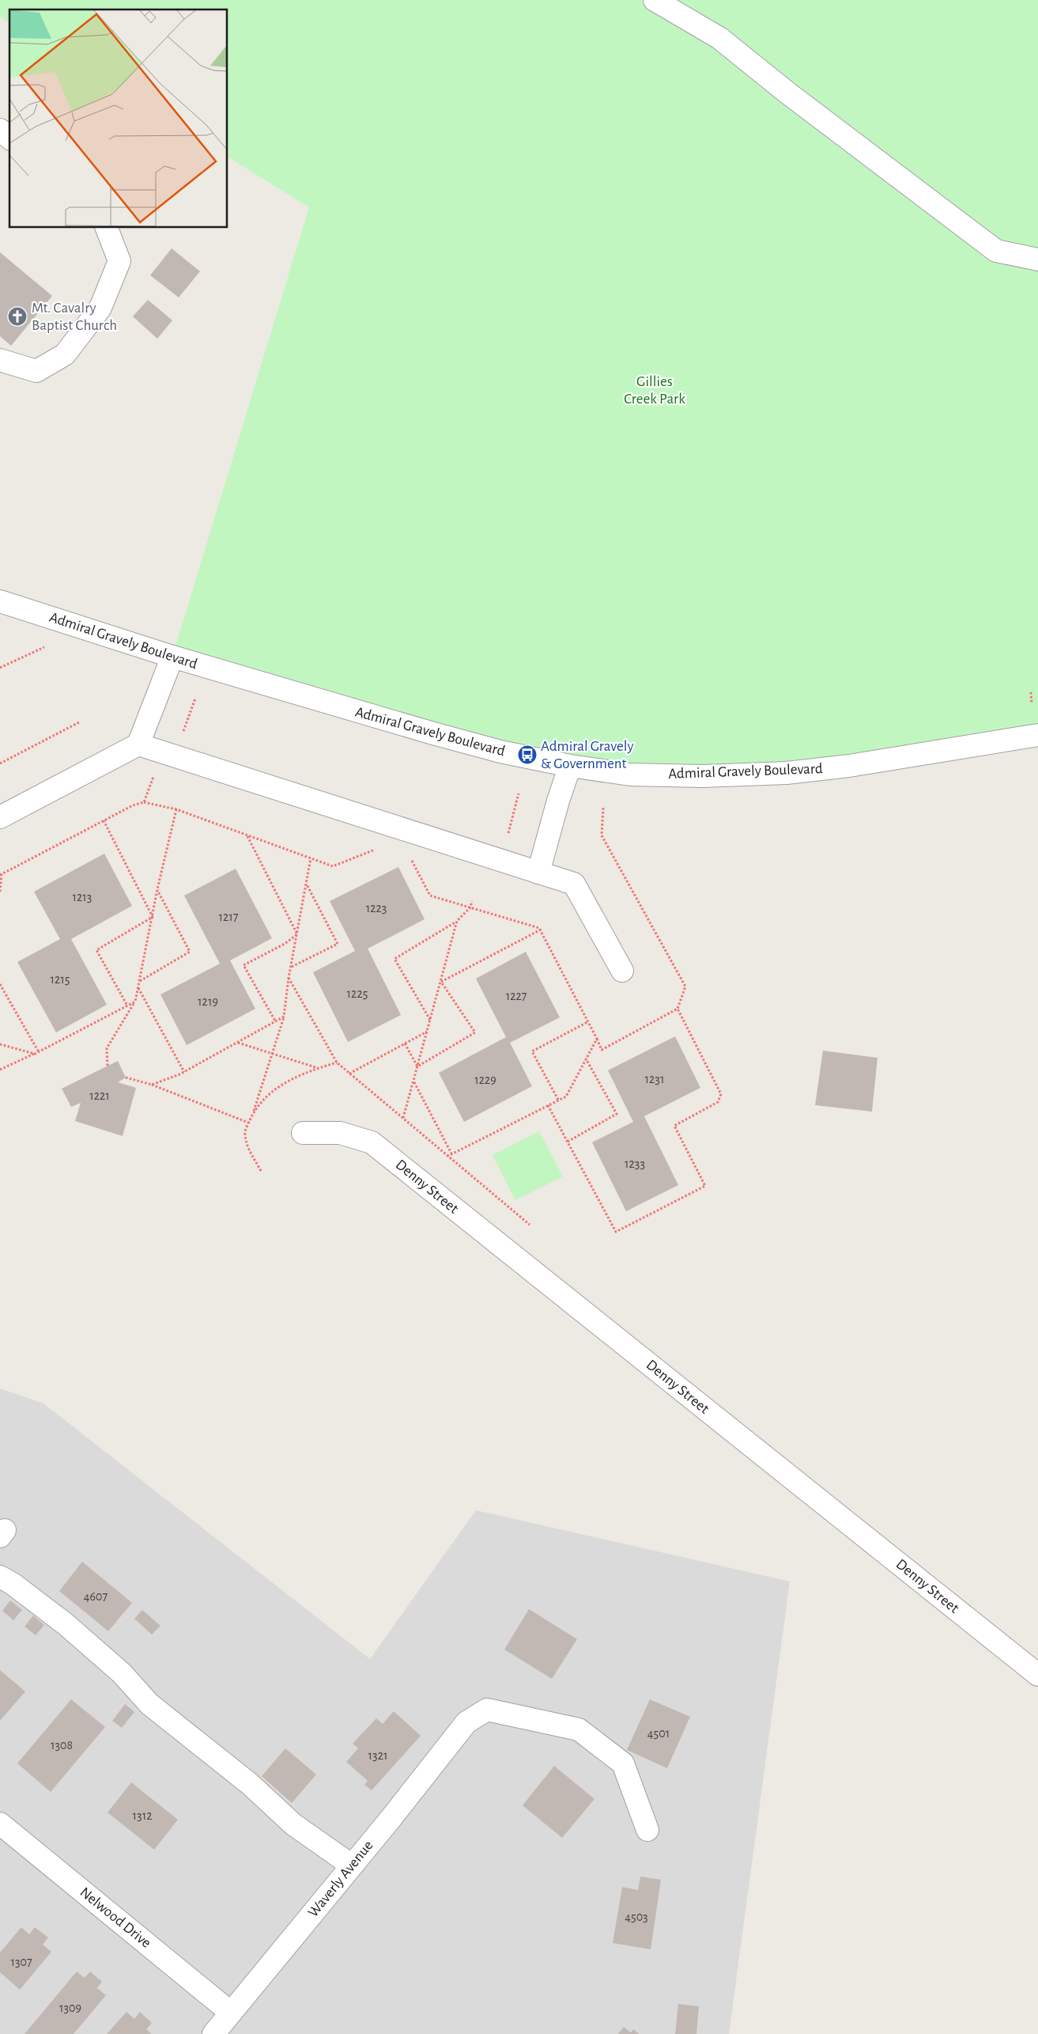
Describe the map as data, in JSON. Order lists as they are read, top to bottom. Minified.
{"streets":{"street":["Admiral Gravely Boulevard","Denny Street","Waverly Avenue","Nelwood Drive"]},"crossings":[["Waverly Avenue","Nelwood Drive"]],"parks":["Gillies Creek Park"],"places":{"church":["Mt. Cavalry Baptist Church"],"bus stop":["Admiral Gravely & Government"]},"house_numbers":["1213","1223","1217","1215","1225","1227","1219","1231","1229","1221","1233","4607","4501","1308","1321","1312","4503","1307","1309"]}
